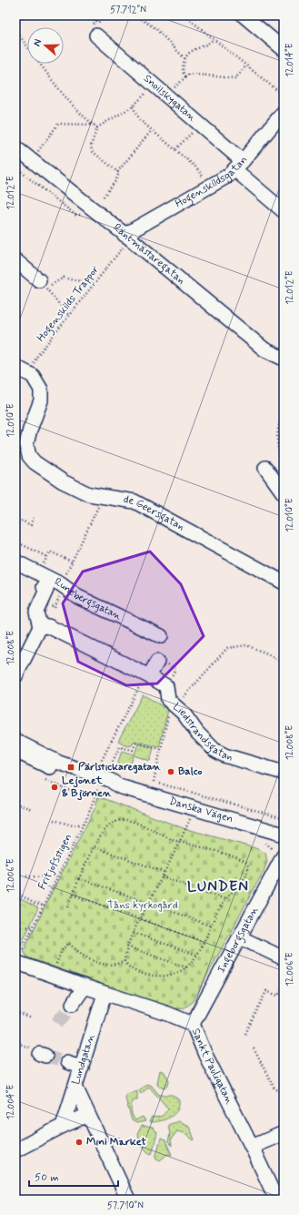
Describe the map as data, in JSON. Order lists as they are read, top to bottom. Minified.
{"streets":{"street":["Snoilskygatan","Hogenskildsgatan","Räntmästaregatan","de Geersgatan","Runebergsgatan","Liedstrandsgatan","Danska Vägen","Ingeborgsgatan","Lundgatan","Sankt Pauligatan"],"path":["Hogenskilds Trappor","Fritjofsstigen"]},"crossings":[["Snoilskygatan","Hogenskildsgatan"],["Hogenskildsgatan","Räntmästaregatan"],["Hogenskildsgatan","Hogenskilds Trappor"],["Räntmästaregatan","Hogenskilds Trappor"],["Hogenskilds Trappor","de Geersgatan"],["Danska Vägen","Fritjofsstigen"],["Fritjofsstigen","Sankt Pauligatan"],["Ingeborgsgatan","Sankt Pauligatan"],["Lundgatan","Sankt Pauligatan"]],"districts":["LUNDEN"],"parks":["Tåns kyrkogård"],"places":{"transit":["Pärlstickaregatan"],"other":["Balco","Lejonet & Björnen","Mini Market"]},"scale_bar":"50 m","north":"left","coordinates":["57.712°N","12.014°E","12.012°E","12.010°E","12.008°E","12.006°E","12.004°E","57.710°N"]}
